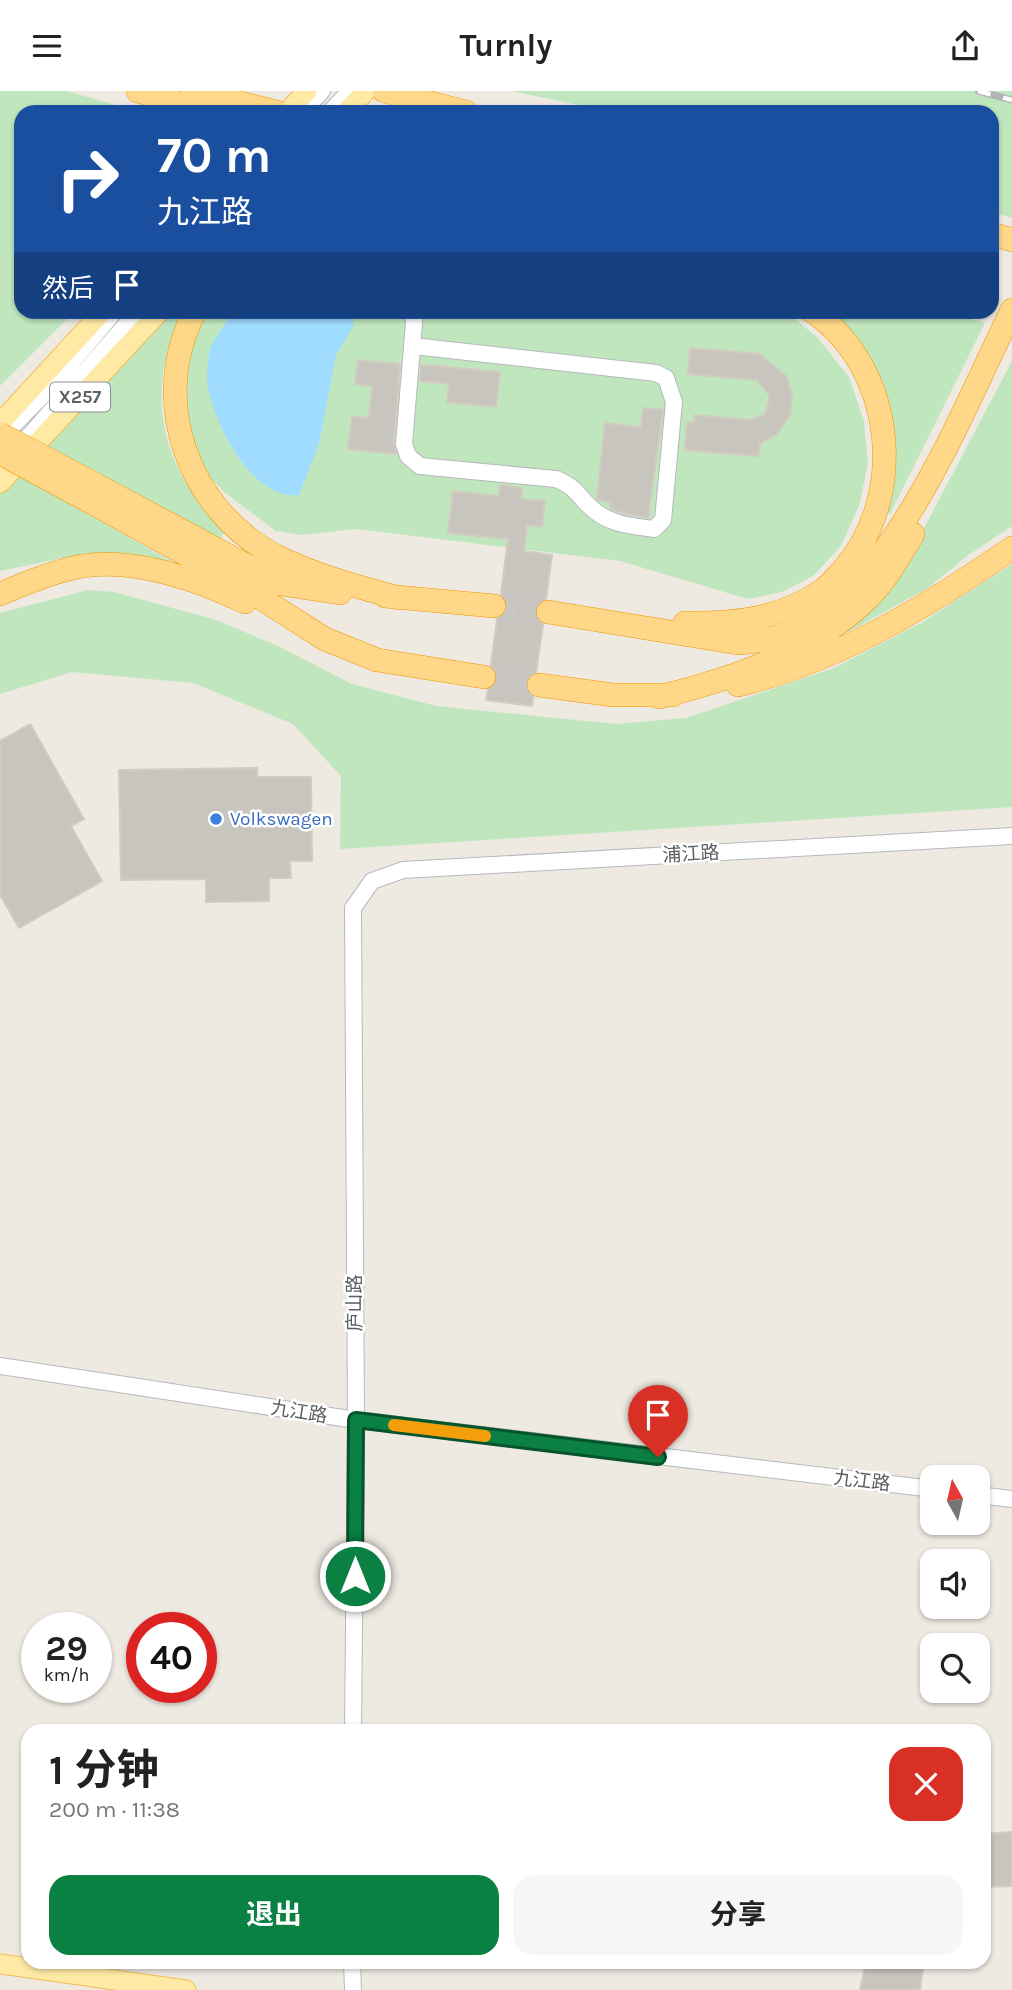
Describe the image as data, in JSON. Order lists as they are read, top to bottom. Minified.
{"streets":{"main road":["X257"],"street":["浦江路","庐山路","九江路"]},"crossings":[["浦江路","庐山路"],["庐山路","九江路"]],"places":["Volkswagen"],"north":"top","page":{"header":"Turnly","turn":["70 m","九江路"],"then":"然后","speed":"29 km/h","limit":"40","heading":["1 分钟","200 m · 11:38"],"buttons":["退出","分享"]}}
